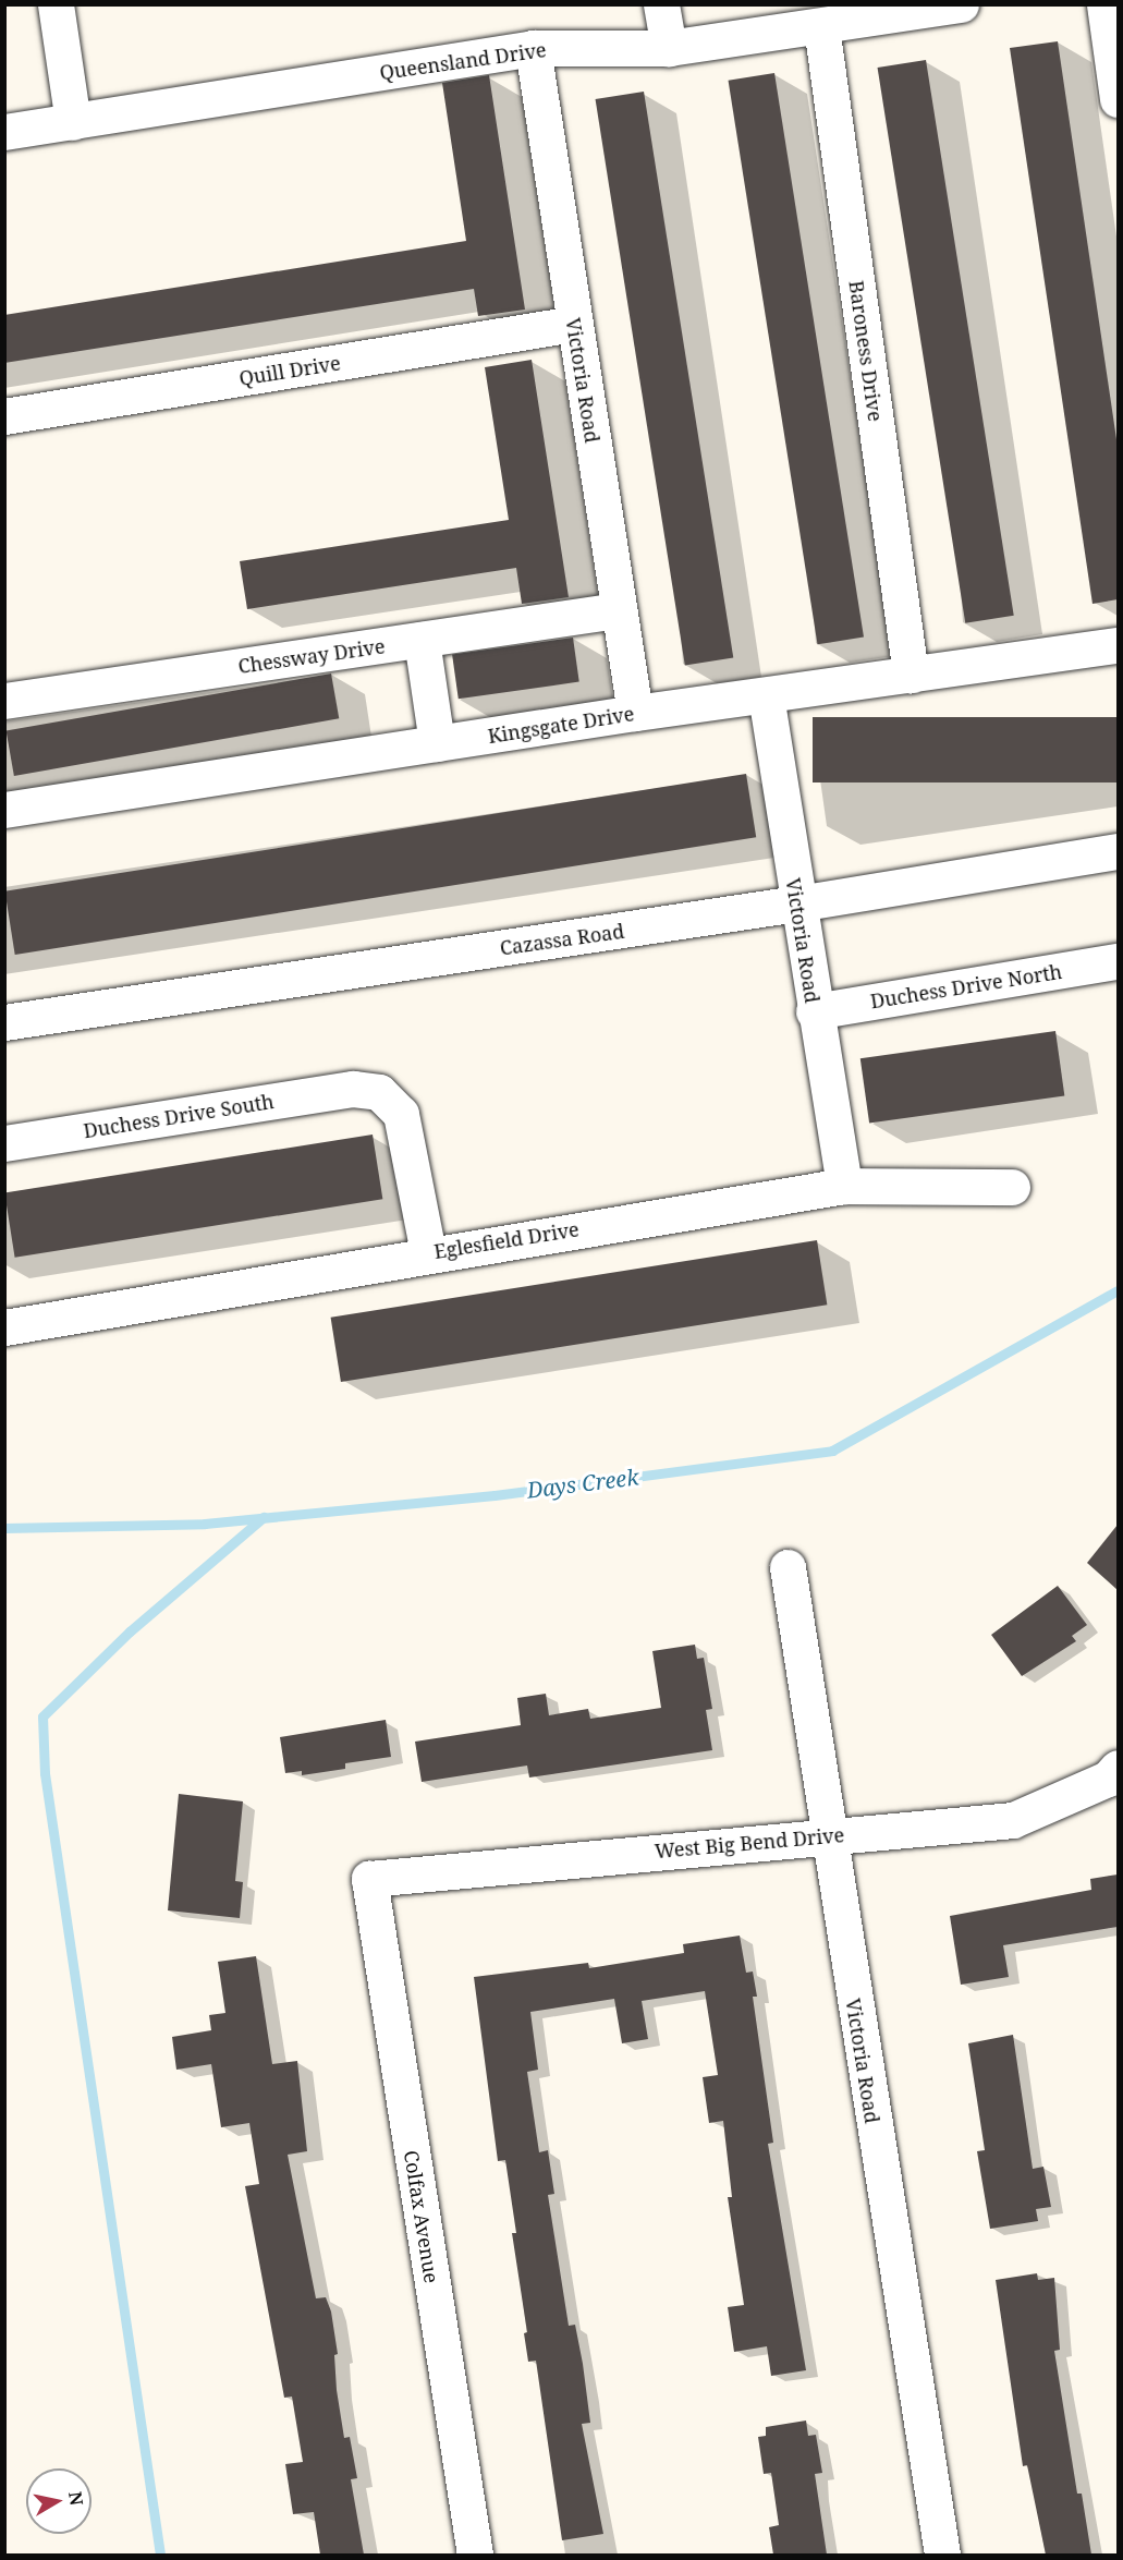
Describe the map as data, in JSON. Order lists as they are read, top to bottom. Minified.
{"streets":{"street":["Queensland Drive","Baroness Drive","Quill Drive","Victoria Road","Chessway Drive","Kingsgate Drive","Cazassa Road","Duchess Drive North","Duchess Drive South","Eglesfield Drive","West Big Bend Drive","Colfax Avenue"]},"crossings":[["Queensland Drive","Baroness Drive"],["Queensland Drive","Victoria Road"],["Baroness Drive","Kingsgate Drive"],["Quill Drive","Victoria Road"],["Victoria Road","Chessway Drive"],["Victoria Road","Kingsgate Drive"],["Victoria Road","Cazassa Road"],["Victoria Road","Duchess Drive North"],["Victoria Road","Eglesfield Drive"],["Victoria Road","West Big Bend Drive"],["Duchess Drive South","Eglesfield Drive"],["West Big Bend Drive","Colfax Avenue"]],"water":["Days Creek"],"north":"right"}
